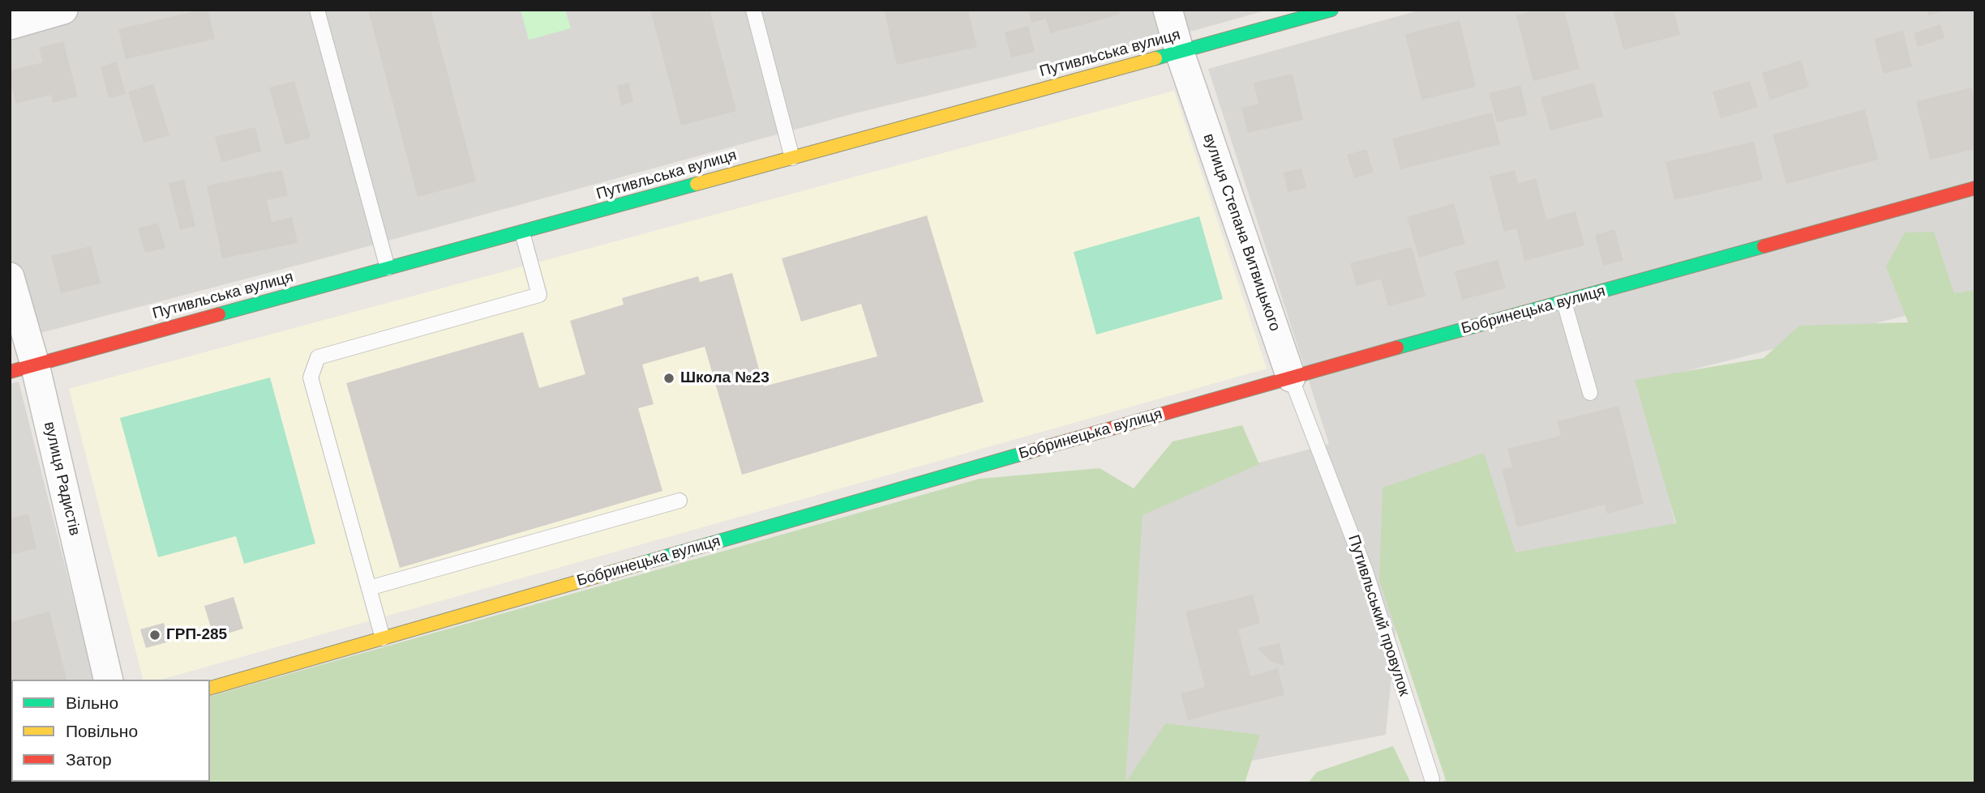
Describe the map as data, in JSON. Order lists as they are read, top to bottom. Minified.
{"streets":{"street":["Путивльська вулиця","вулиця Степана Витвицького","Бобринецька вулиця","вулиця Радистів"],"lane":["Путивльський провулок"]},"crossings":[["Путивльська вулиця","вулиця Степана Витвицького"],["Путивльська вулиця","вулиця Радистів"],["вулиця Степана Витвицького","Бобринецька вулиця"],["вулиця Степана Витвицького","Путивльський провулок"]],"places":["Школа №23","ГРП-285"],"legend":["Вільно","Повільно","Затор"]}
